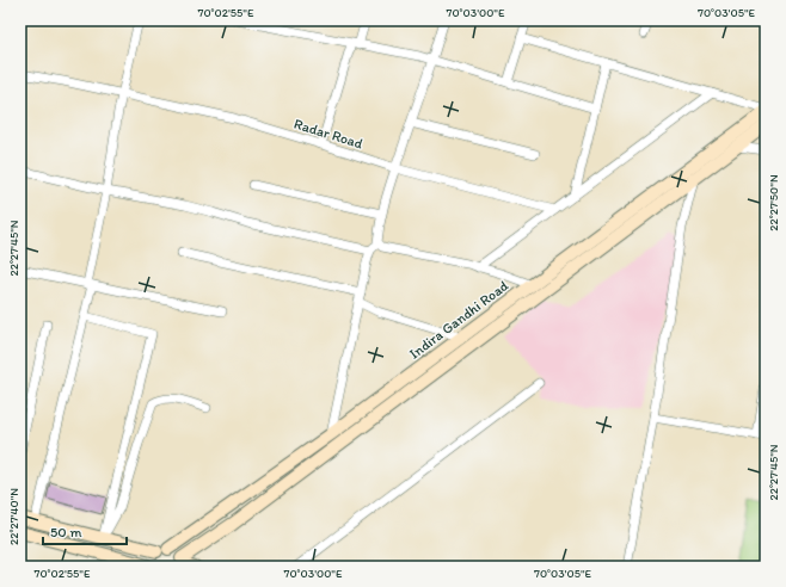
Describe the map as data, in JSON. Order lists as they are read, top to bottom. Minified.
{"streets":{"main road":["Indira Gandhi Road"],"street":["Radar Road"]},"scale_bar":"50 m","coordinates":["70°02'55\"E","70°03'00\"E","70°03'05\"E","22°27'50\"N","22°27'45\"N","22°27'40\"N"]}
